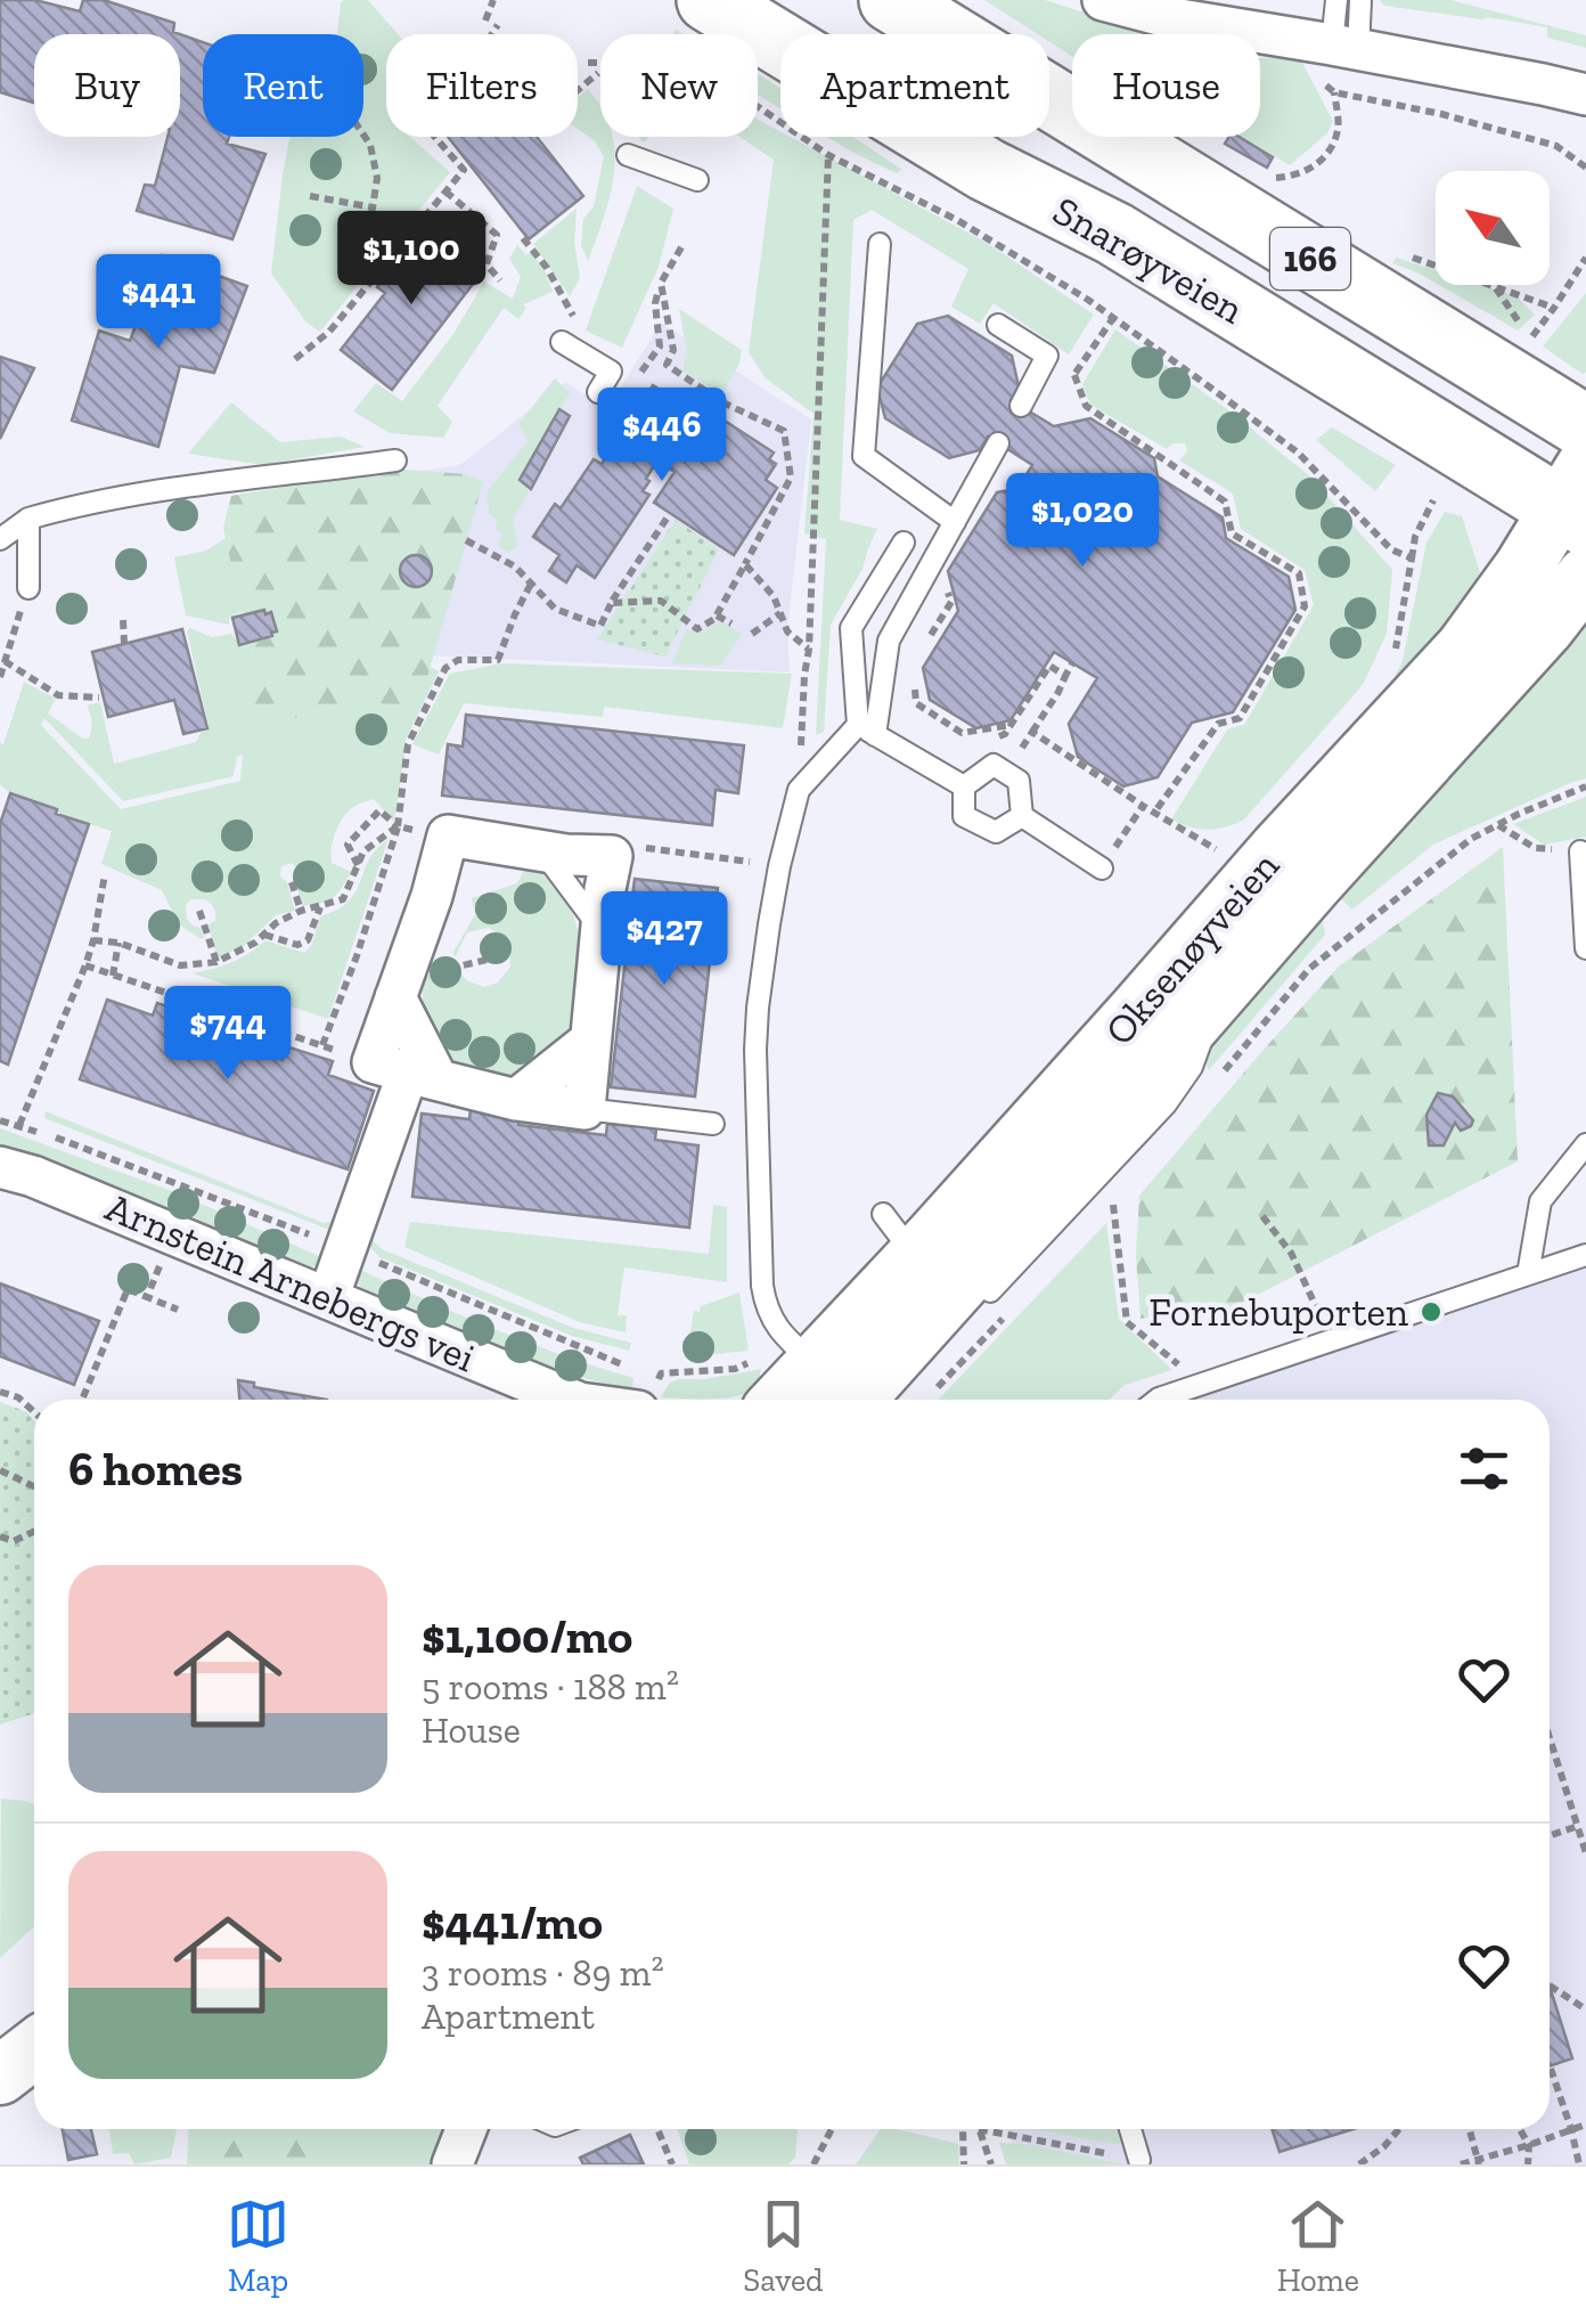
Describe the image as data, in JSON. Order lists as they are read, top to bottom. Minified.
{"streets":{"main road":["166","Snarøyveien"],"street":["Oksenøyveien","Arnstein Arnebergs vei"]},"crossings":[["Snarøyveien","Oksenøyveien"]],"places":["Fornebuporten"],"north":"top left","page":{"chip":["Buy","Rent","Filters","New","Apartment","House"],"price":["$1,100","$441","$446","$1,020","$427","$744"],"heading":"6 homes","list":[{"name":"$1,100/mo","note":"5 rooms · 188 m² · House"},{"name":"$441/mo","note":"3 rooms · 89 m² · Apartment"}],"tabs":["Map","Saved","Home"]}}
